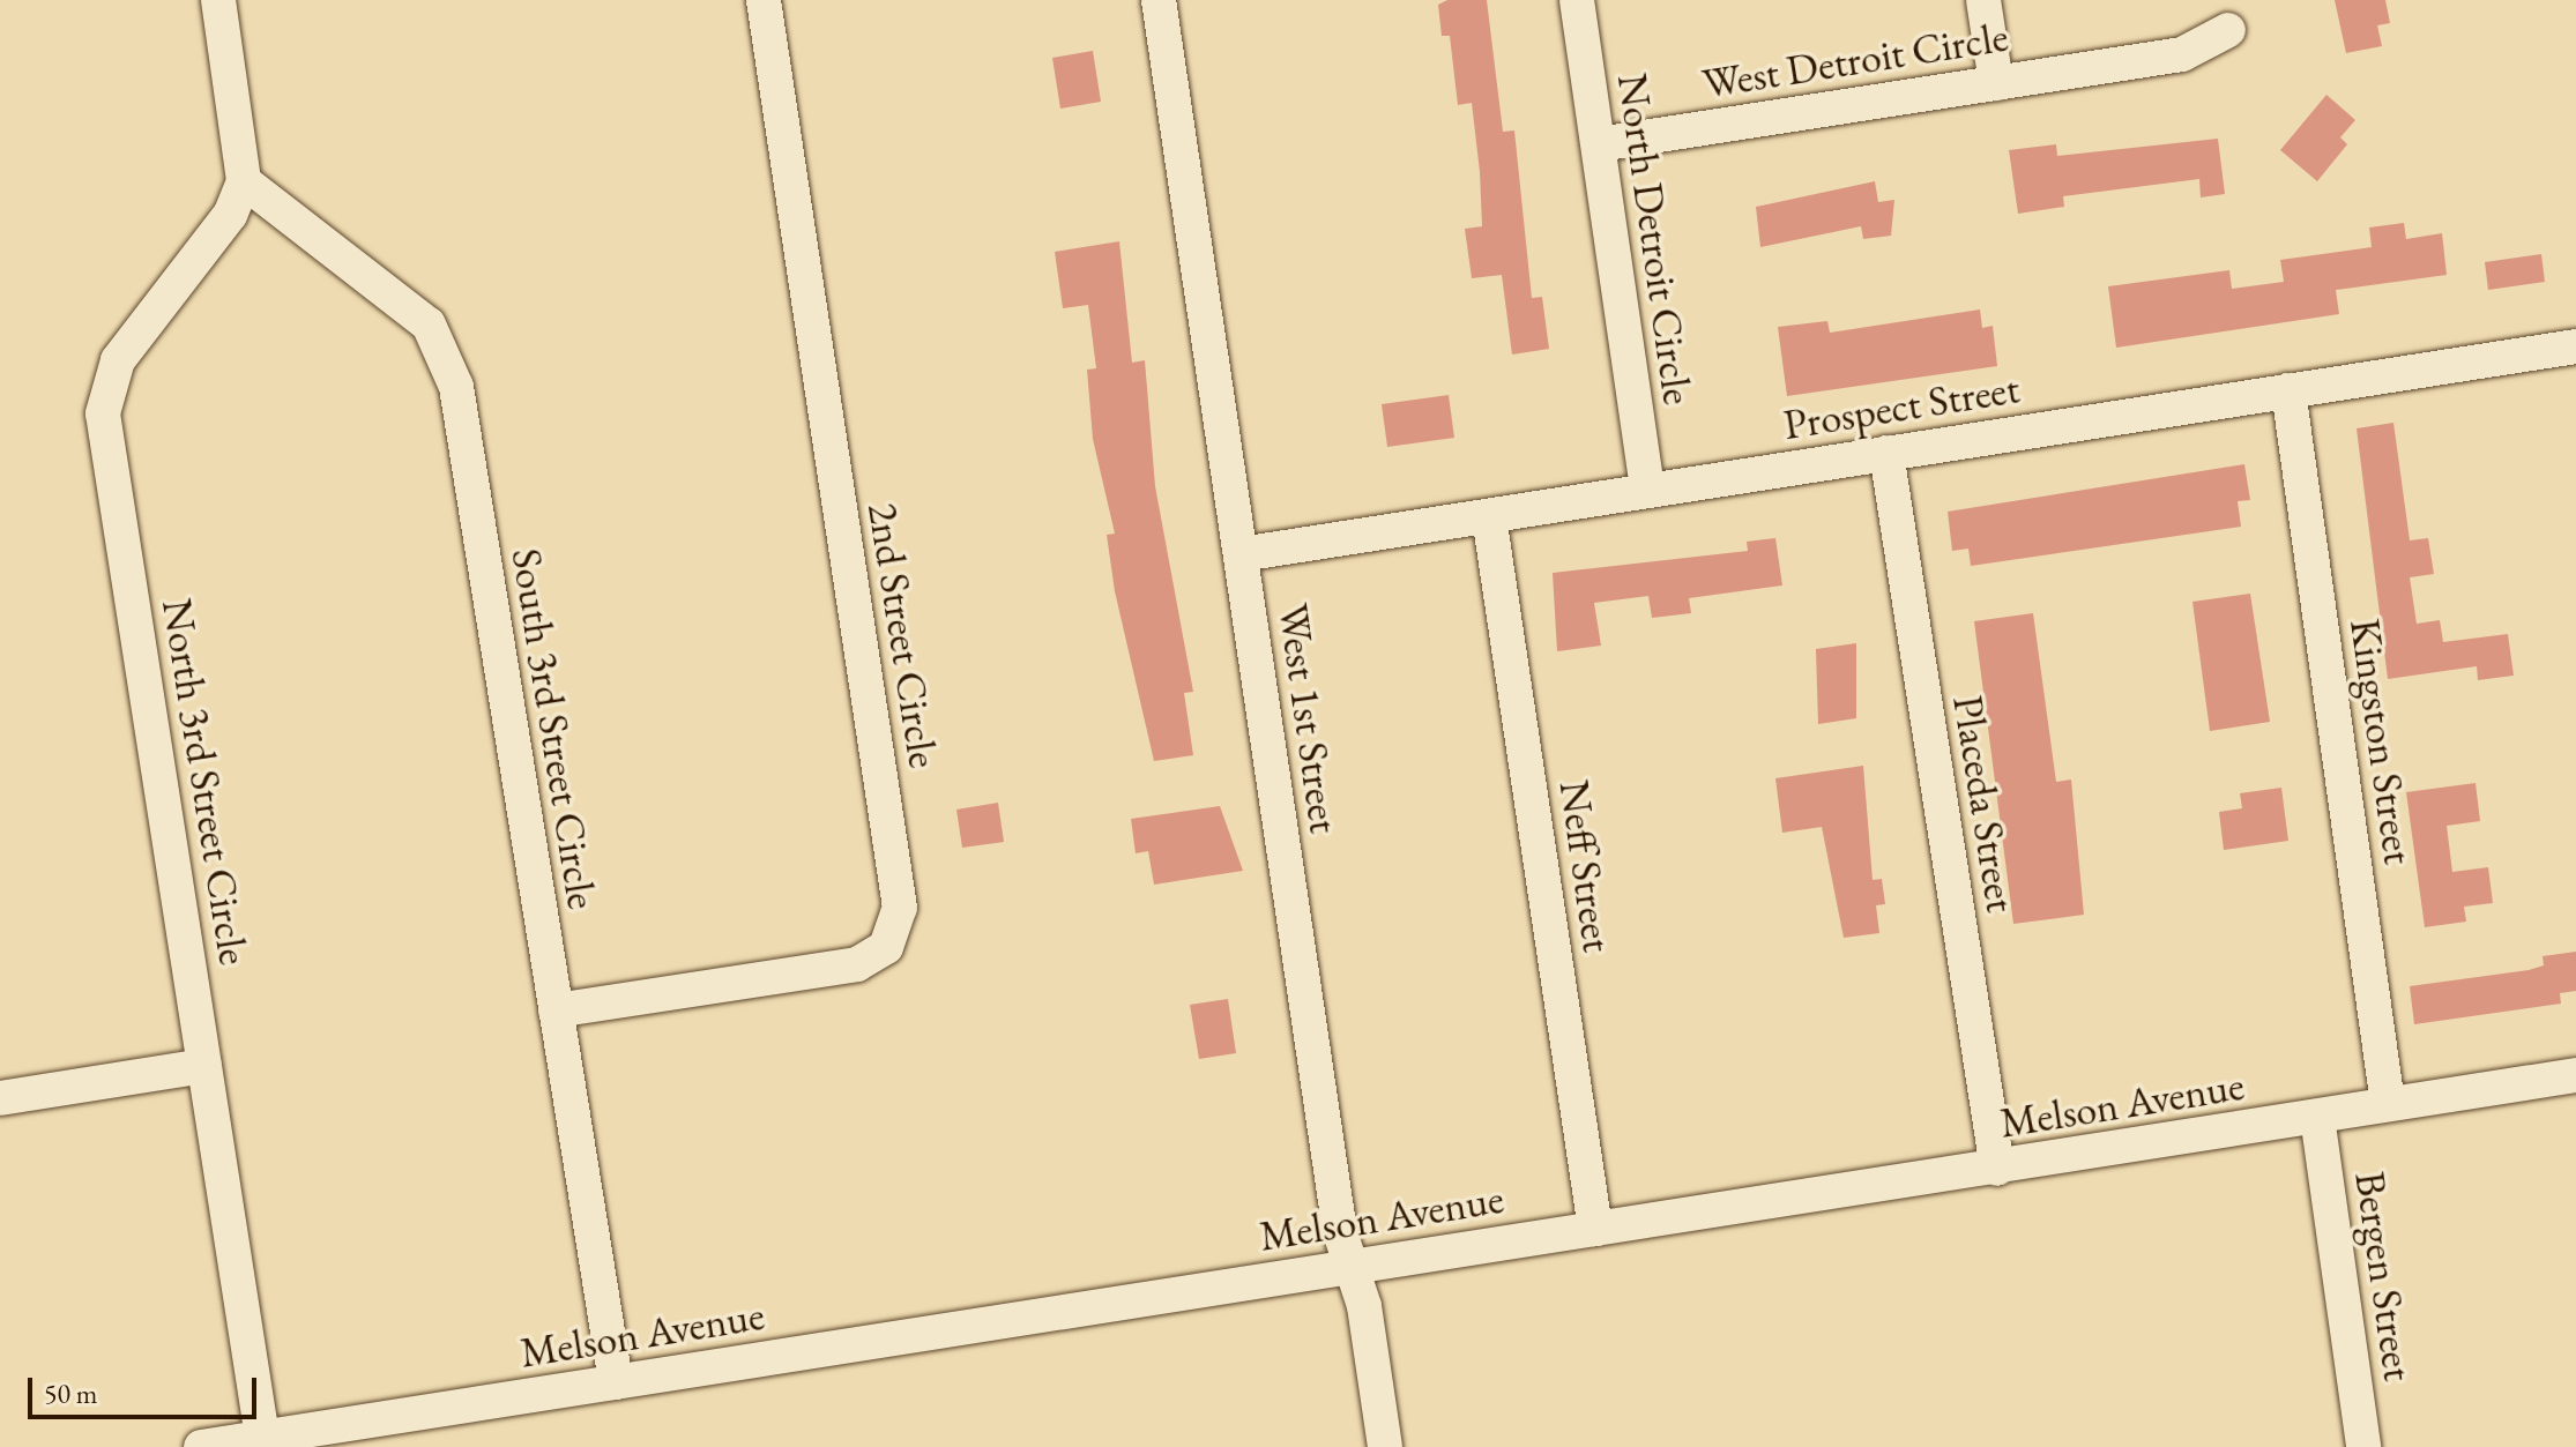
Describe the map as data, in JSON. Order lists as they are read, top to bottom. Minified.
{"streets":{"street":["West Detroit Circle","North Detroit Circle","Prospect Street","2nd Street Circle","West 1st Street","South 3rd Street Circle","Kingston Street","North 3rd Street Circle","Placeda Street","Neff Street","Melson Avenue","Bergen Street"]},"crossings":[["West Detroit Circle","North Detroit Circle"],["North Detroit Circle","Prospect Street"],["Prospect Street","West 1st Street"],["Prospect Street","Kingston Street"],["Prospect Street","Placeda Street"],["Prospect Street","Neff Street"],["2nd Street Circle","South 3rd Street Circle"],["West 1st Street","Melson Avenue"],["South 3rd Street Circle","North 3rd Street Circle"],["South 3rd Street Circle","Melson Avenue"],["Kingston Street","Melson Avenue"],["North 3rd Street Circle","Melson Avenue"],["Placeda Street","Melson Avenue"],["Neff Street","Melson Avenue"],["Melson Avenue","Bergen Street"]],"scale_bar":"50 m"}
